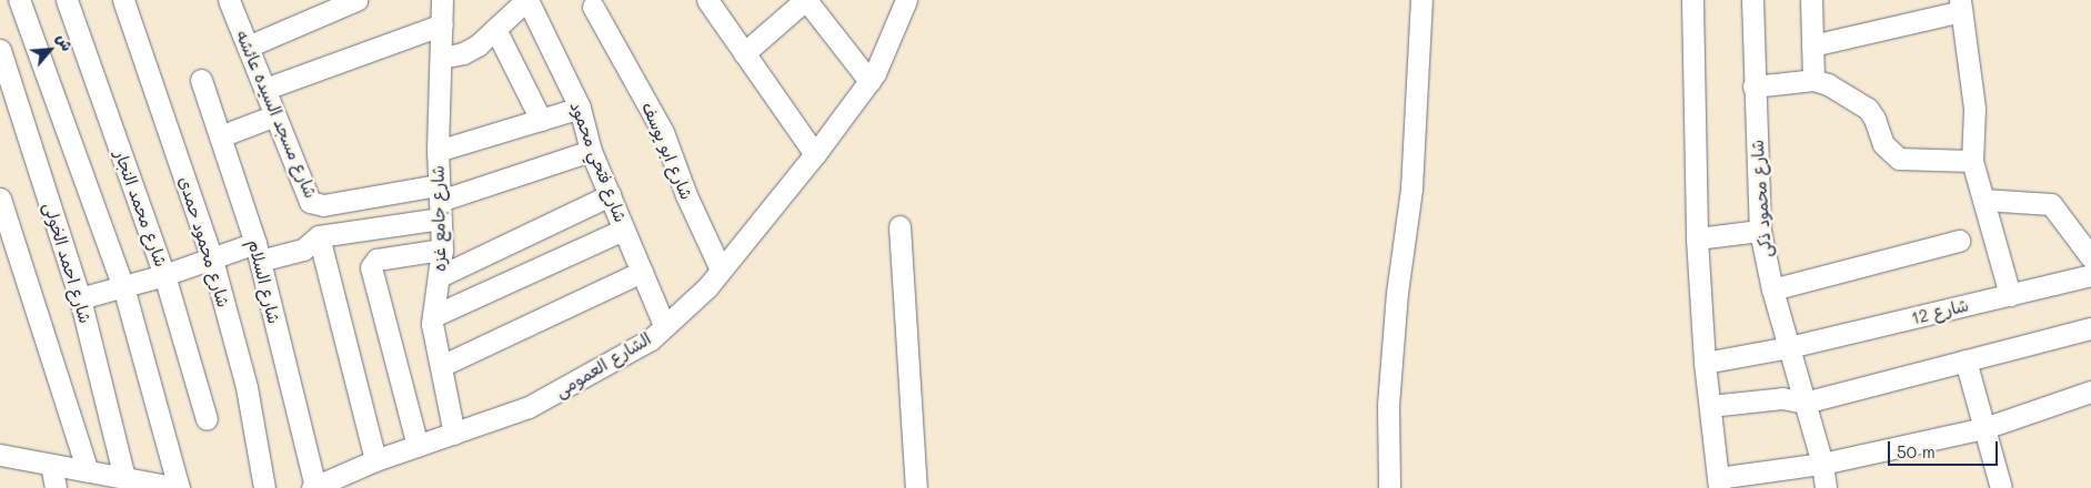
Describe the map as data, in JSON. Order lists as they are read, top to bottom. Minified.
{"streets":{"street":["شارع مسجد السيده عائشه","شارع ابو يوسف","شارع فتحي محمود","شارع محمود ذكى","شارع محمد النجار","شارع جامع غزه","شارع محمود حمدى","شارع احمد الخولى","شارع السلام","شارع 12","الشارع العمومى"]},"crossings":[["شارع مسجد السيده عائشه","شارع جامع غزه"],["شارع ابو يوسف","الشارع العمومى"],["شارع فتحي محمود","الشارع العمومى"],["شارع محمود ذكى","شارع 12"],["شارع جامع غزه","الشارع العمومى"],["شارع السلام","الشارع العمومى"]],"scale_bar":"50 m","north":"top right"}
